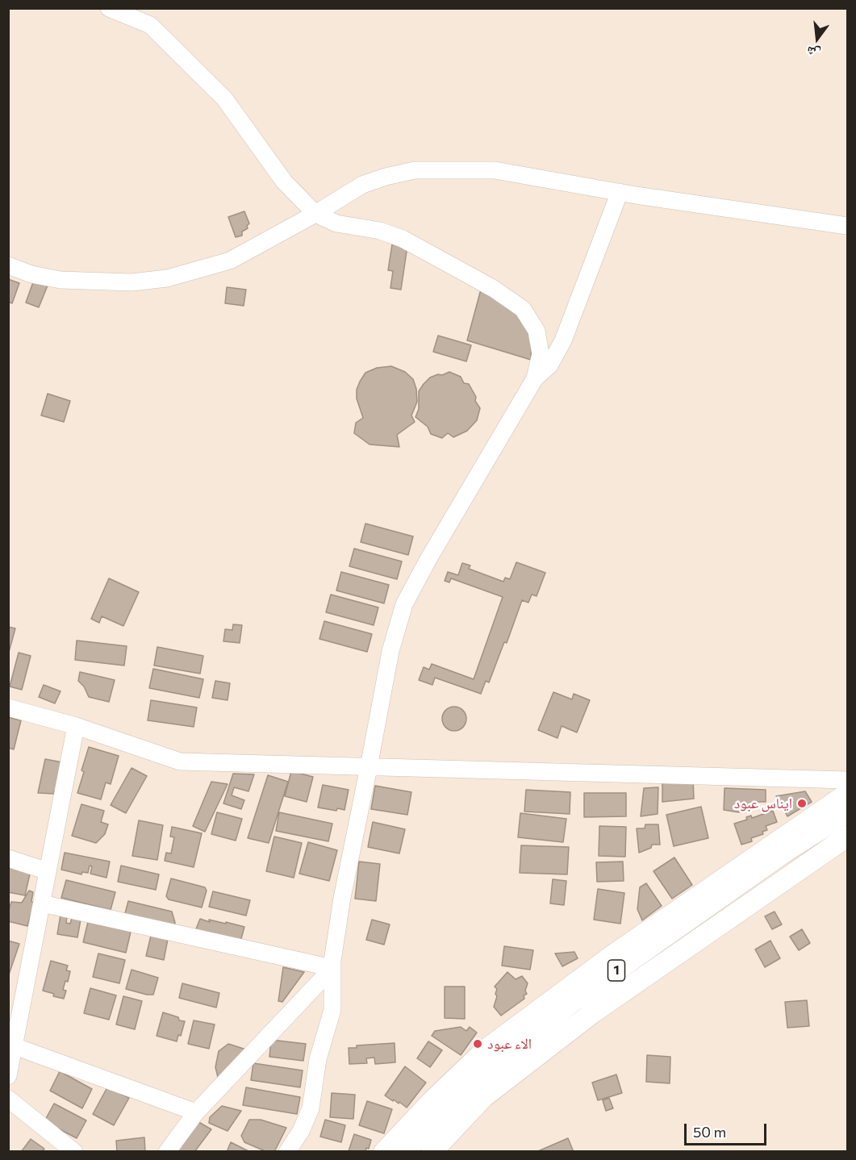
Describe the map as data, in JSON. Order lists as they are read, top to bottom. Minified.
{"streets":{"main road":["1"]},"places":["ايناس عبود","الاء عبود"],"scale_bar":"50 m","north":"bottom"}
